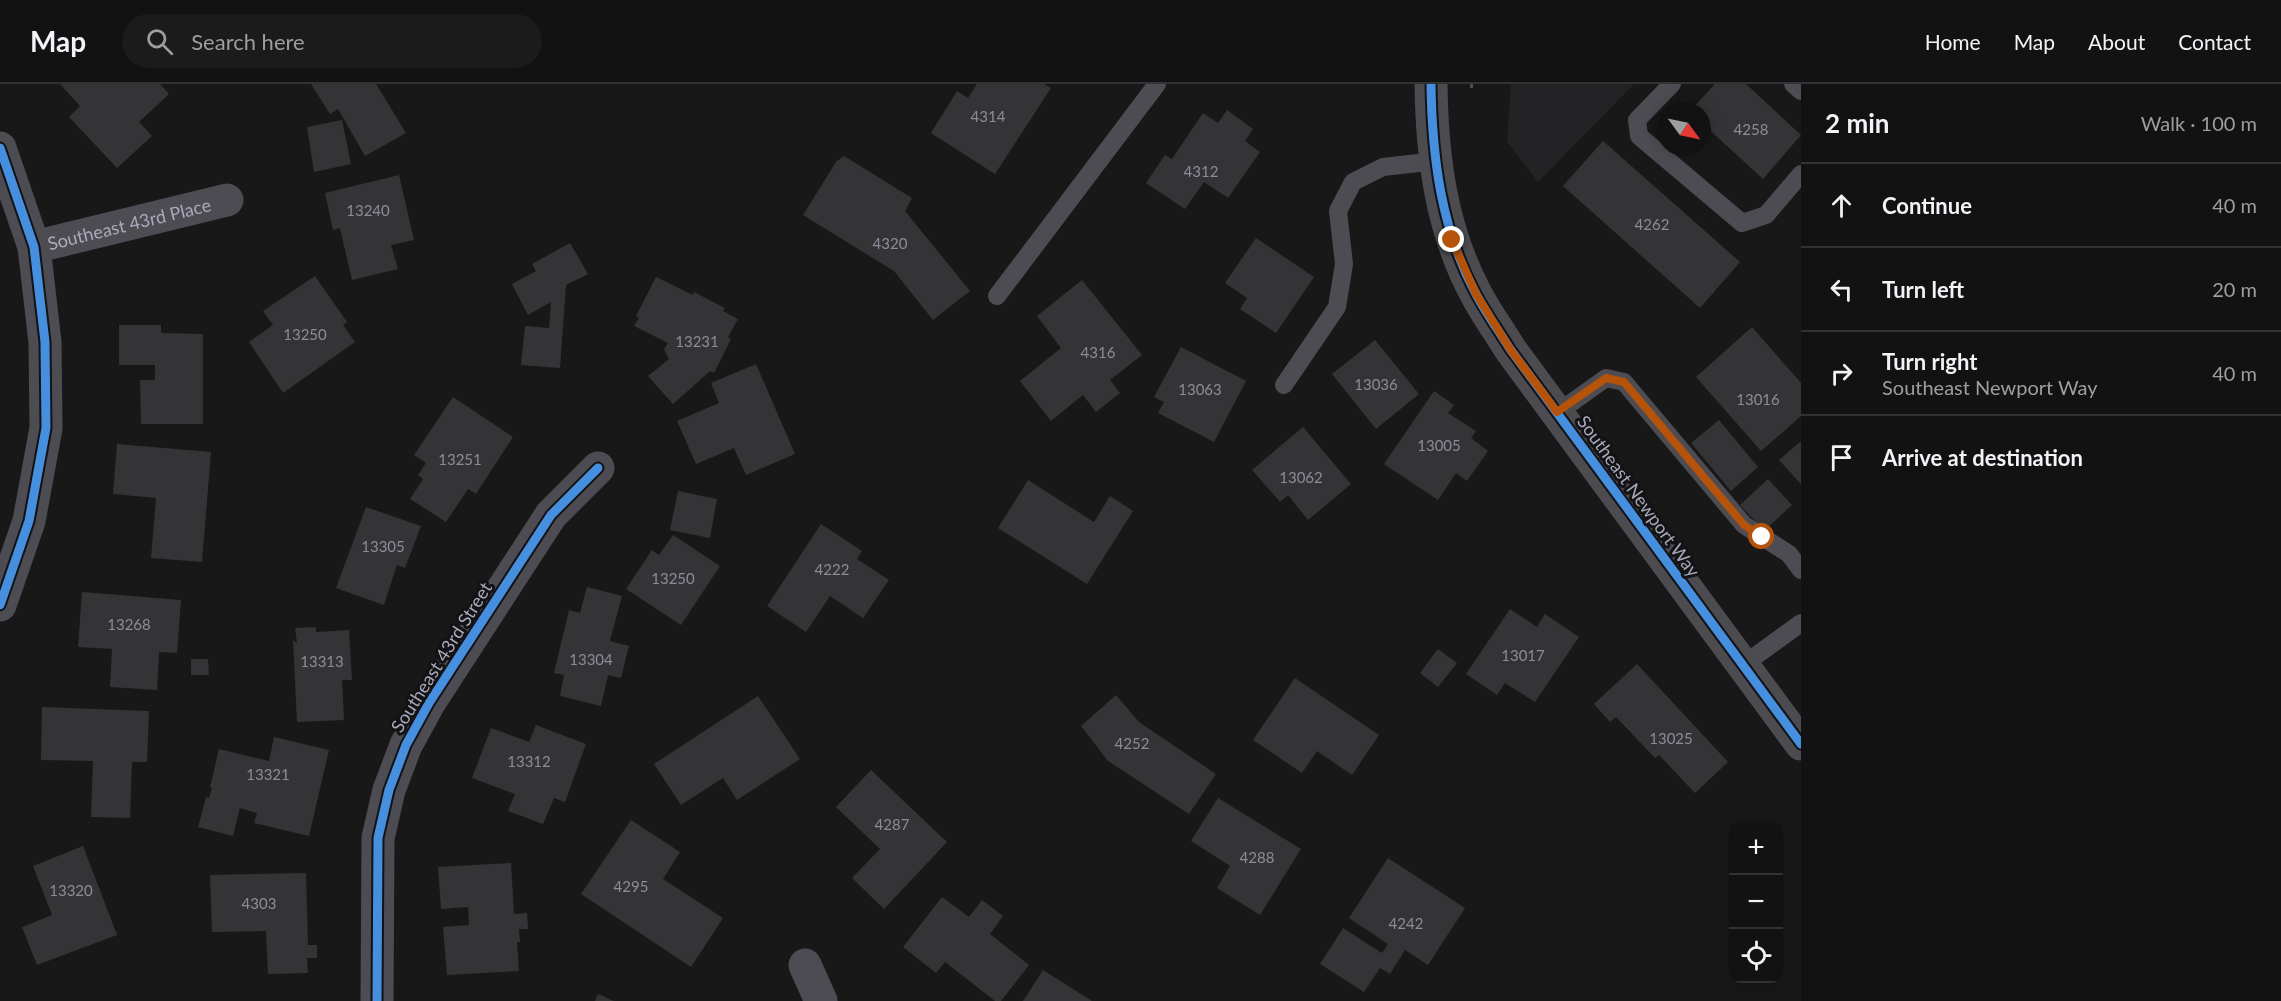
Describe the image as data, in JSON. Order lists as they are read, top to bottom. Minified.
{"streets":{"main road":["Southeast Newport Way"],"street":["Southeast 43rd Place","Southeast 43rd Street"]},"house_numbers":["4314","4258","4312","13240","4262","4320","13250","13231","4316","13036","13063","13016","13005","13251","13062","13305","4222","13250","13268","13017","13304","13313","13025","4252","13312","13321","4287","4288","4295","13320","4303","4242"],"north":"bottom right","page":{"header":"Map","search":"Search here","nav":["Home","Map","About","Contact"],"heading":["2 min","Walk · 100 m"],"list":[["Continue","40 m"],["Turn left","20 m"],["Turn right","Southeast Newport Way","40 m"],"Arrive at destination"],"map_buttons":["+","−"]}}
